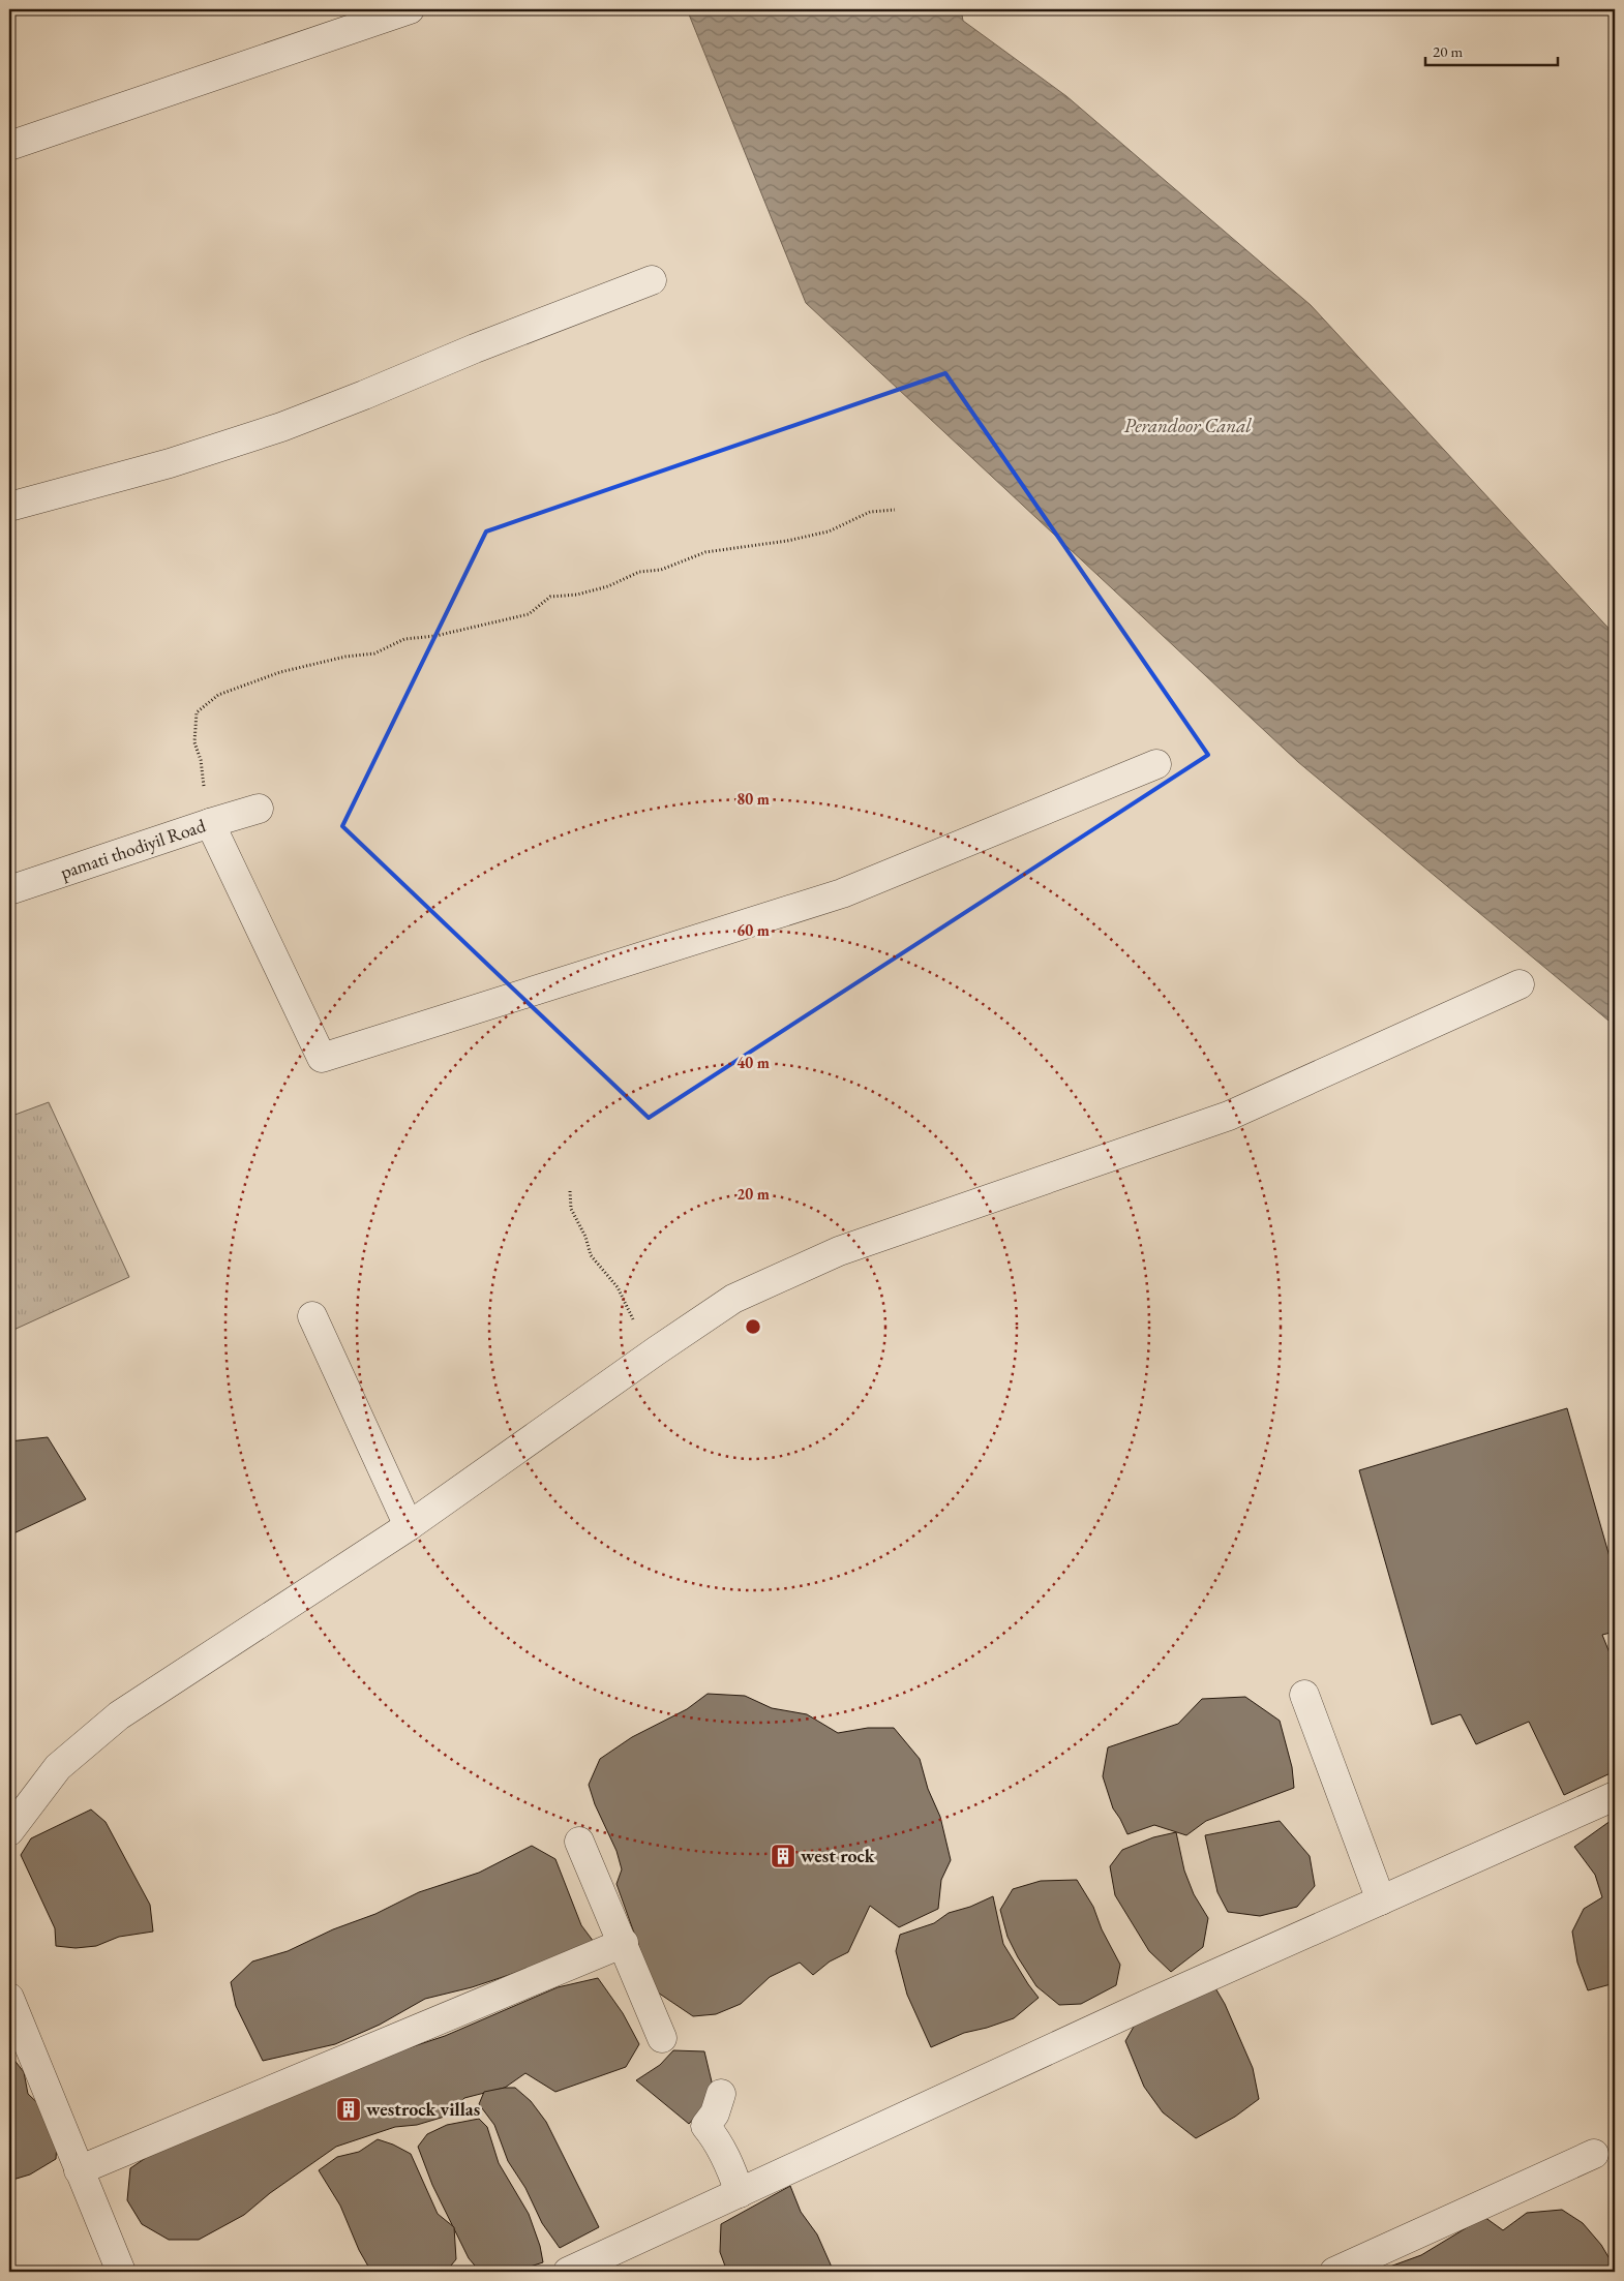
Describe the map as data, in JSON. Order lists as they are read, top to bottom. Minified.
{"streets":{"street":["pamati thodiyil Road"]},"water":["Perandoor Canal"],"places":{"building":["west rock","westrock villas"]},"scale_bar":"20 m","rings":["80 m","60 m","40 m","20 m"]}
